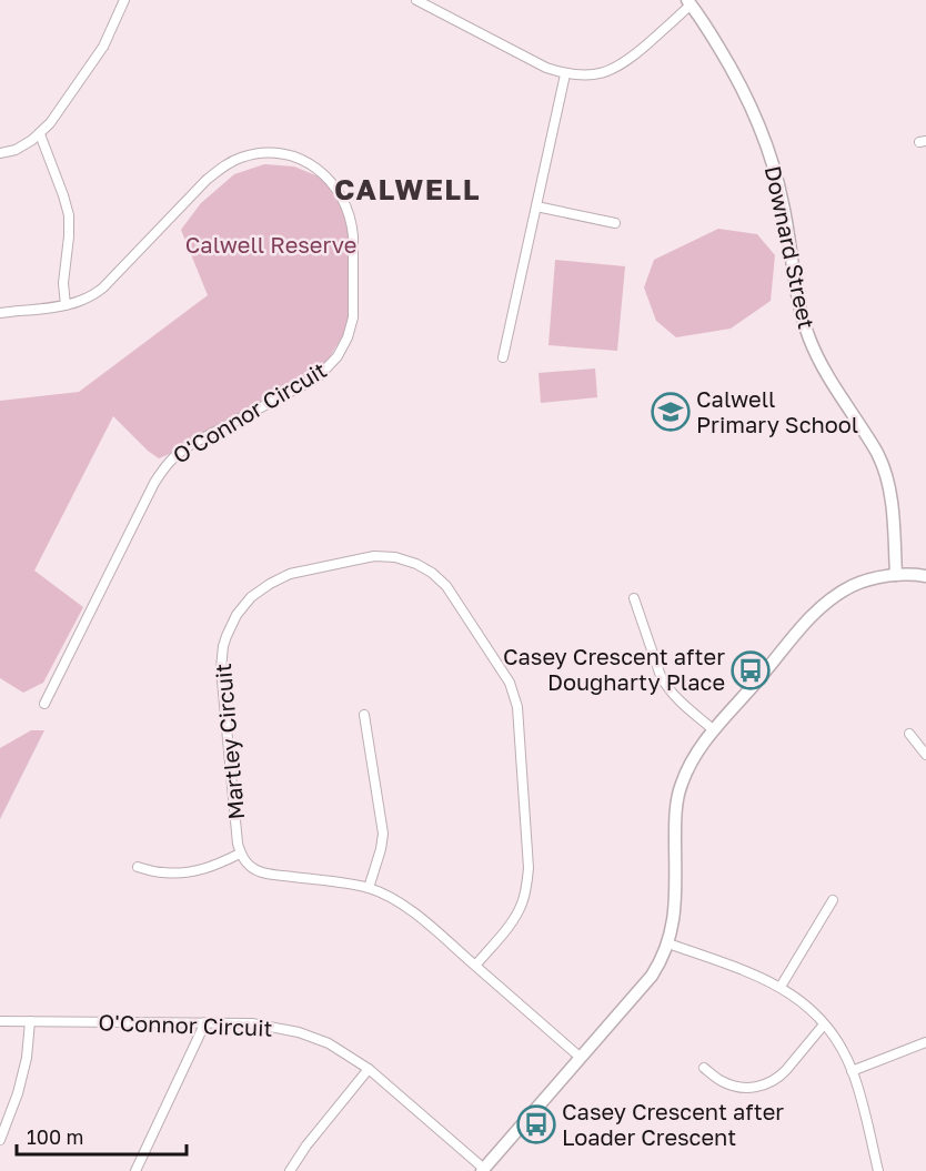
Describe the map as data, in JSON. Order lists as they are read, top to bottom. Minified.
{"streets":{"street":["Downard Street","O'Connor Circuit","Martley Circuit"]},"districts":["CALWELL"],"parks":["Calwell Reserve"],"places":{"school or university":["Calwell Primary School"],"bus stop":["Casey Crescent after Dougharty Place","Casey Crescent after Loader Crescent"]},"scale_bar":"100 m"}
